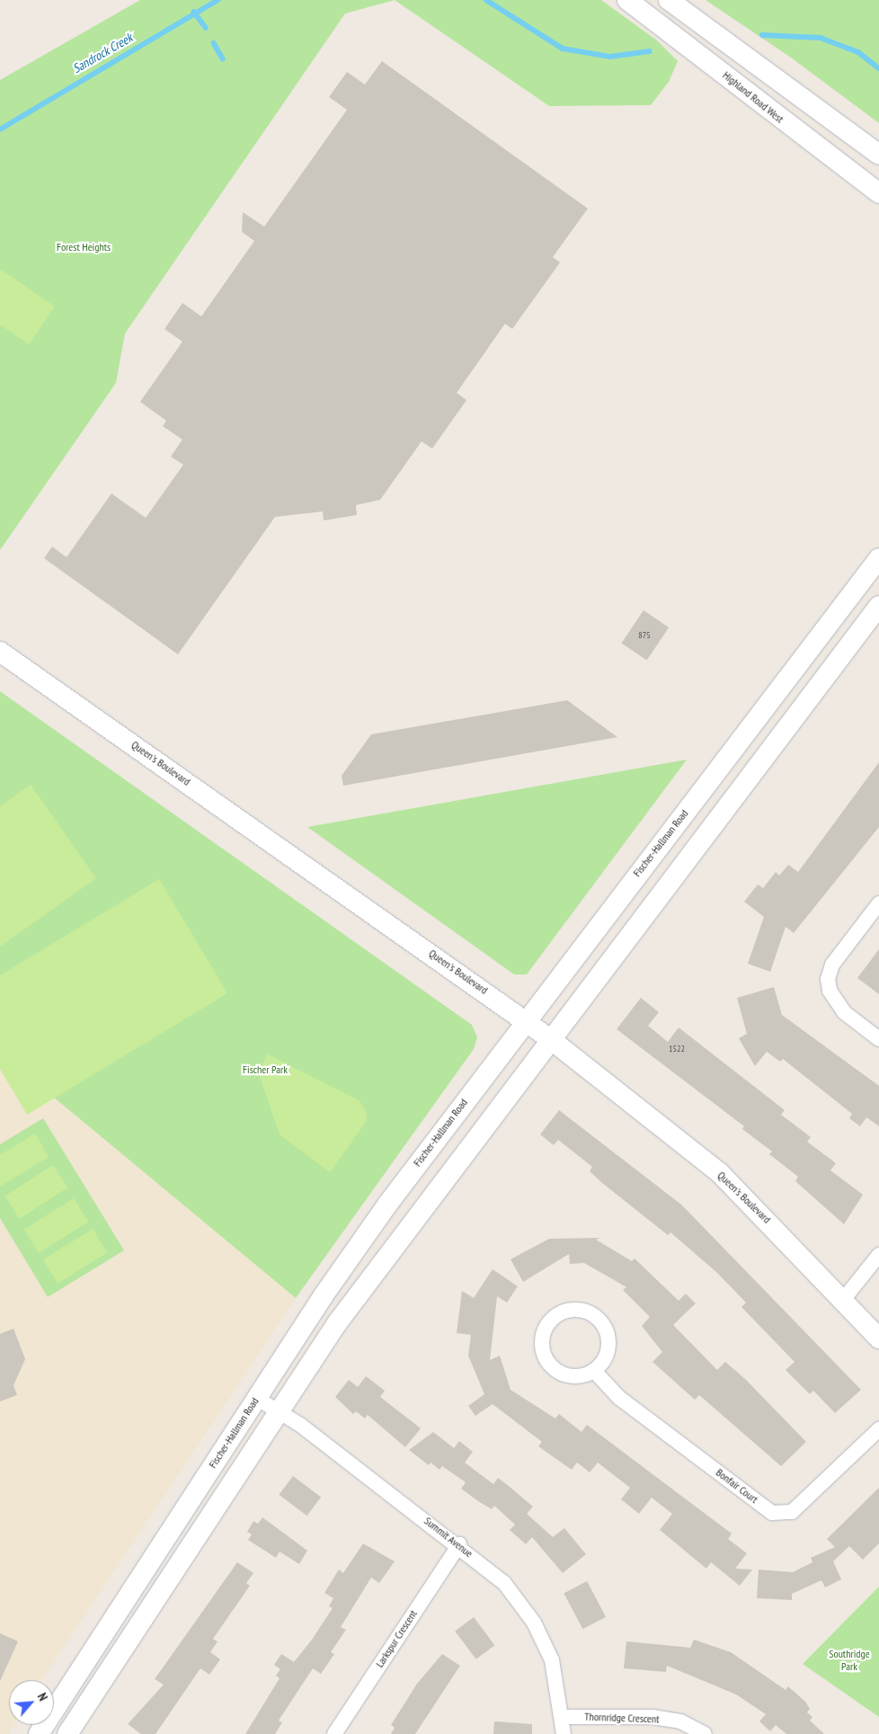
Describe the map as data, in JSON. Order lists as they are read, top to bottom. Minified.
{"streets":{"main road":["Highland Road West","Queen's Boulevard","Fischer-Hallman Road"],"street":["Bonfair Court","Summit Avenue","Larkspur Crescent","Thornridge Crescent"]},"crossings":[["Queen's Boulevard","Fischer-Hallman Road"],["Fischer-Hallman Road","Summit Avenue"],["Summit Avenue","Larkspur Crescent"],["Summit Avenue","Thornridge Crescent"]],"water":["Sandrock Creek"],"parks":["Forest Heights","Fischer Park","Southridge Park"],"house_numbers":["875","1522"],"north":"top right"}
